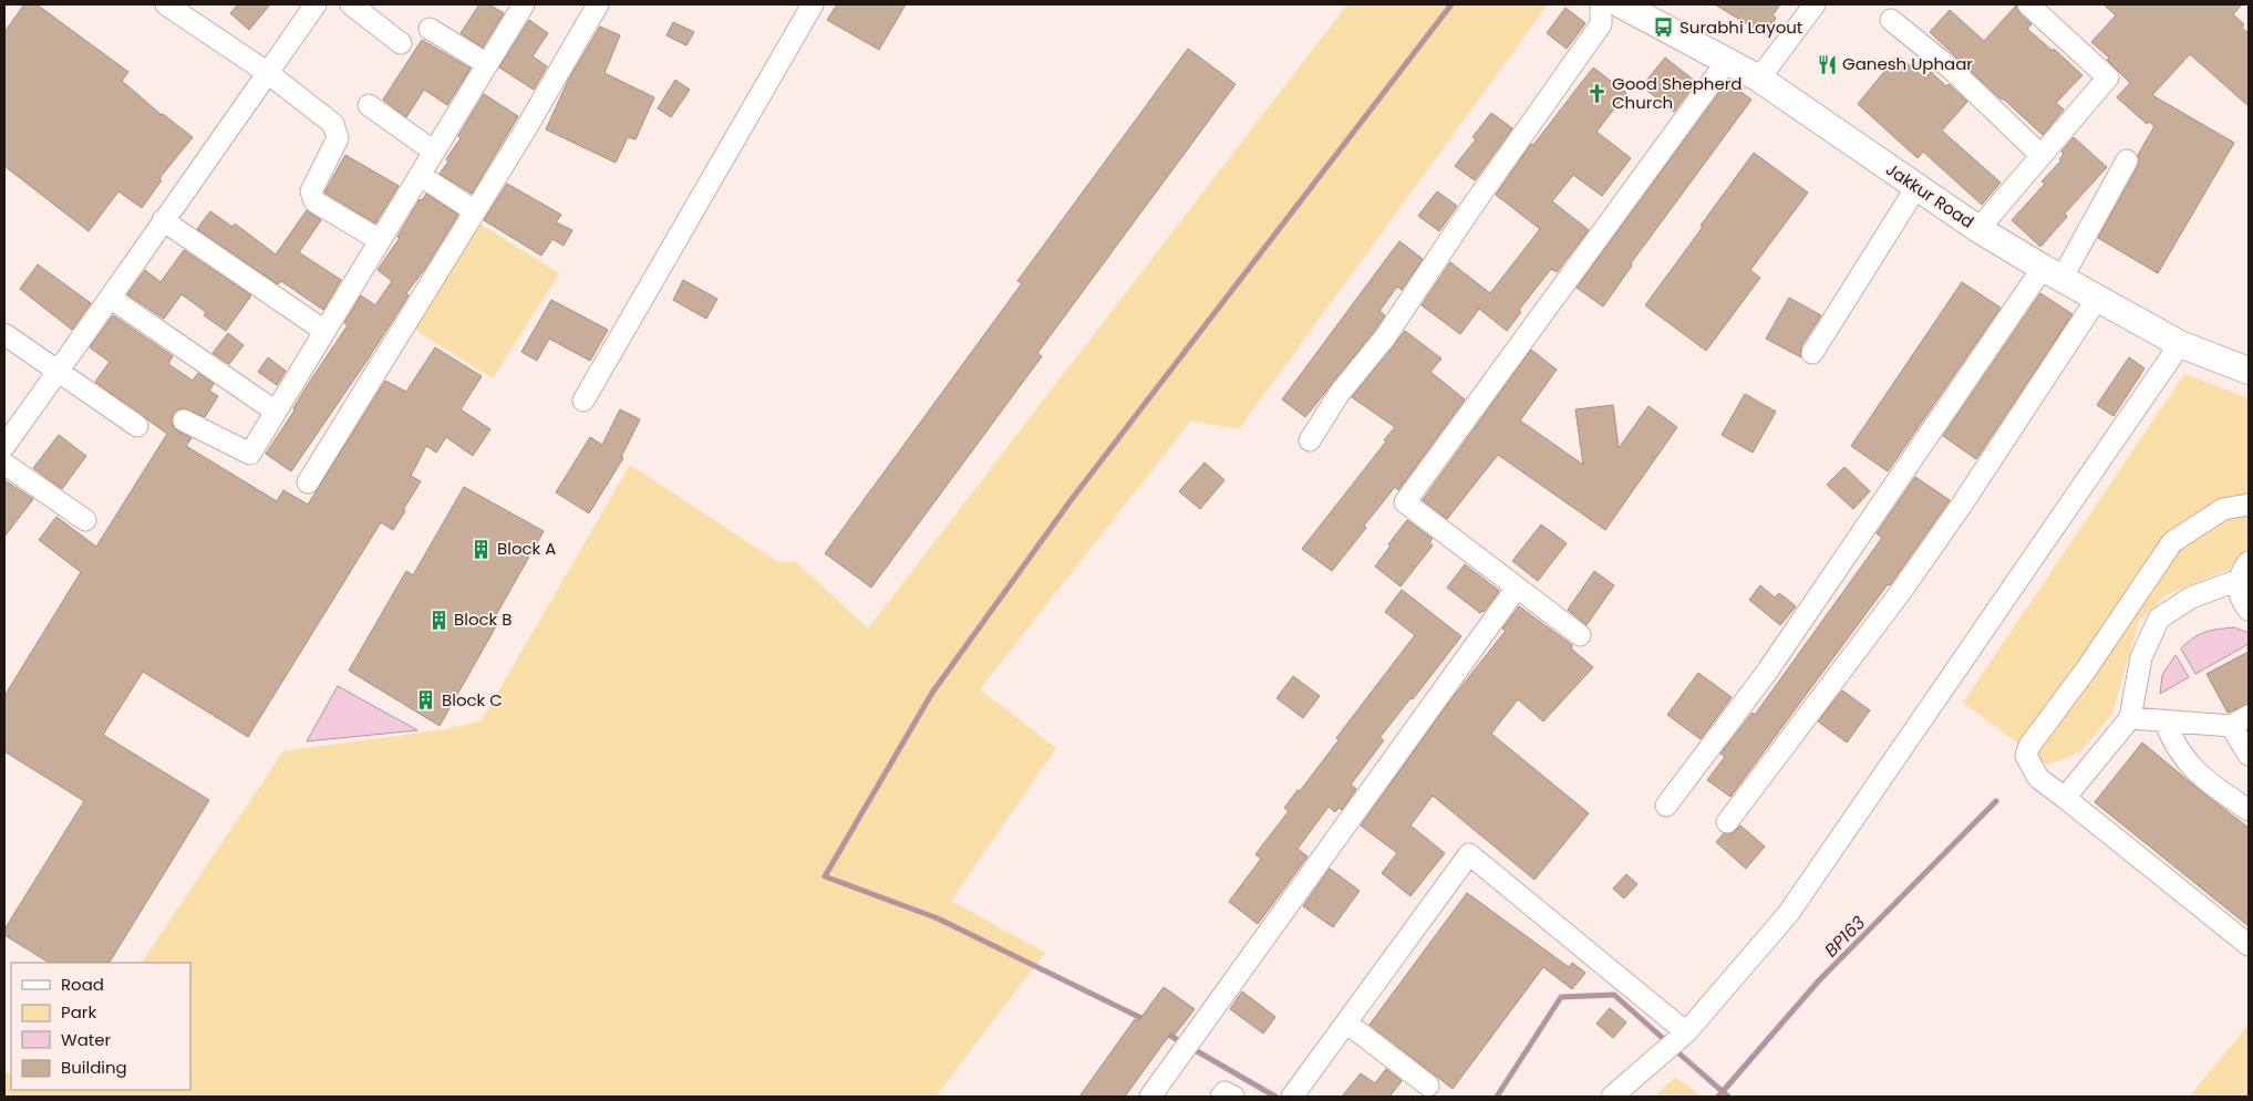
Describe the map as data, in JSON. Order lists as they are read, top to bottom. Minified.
{"streets":{"street":["Jakkur Road"]},"water":["BP163"],"places":{"bus stop":["Surabhi Layout"],"restaurant":["Ganesh Uphaar"],"church":["Good Shepherd Church"],"building":["Block A","Block B","Block C"]},"legend":["Road","Park","Water","Building"]}
